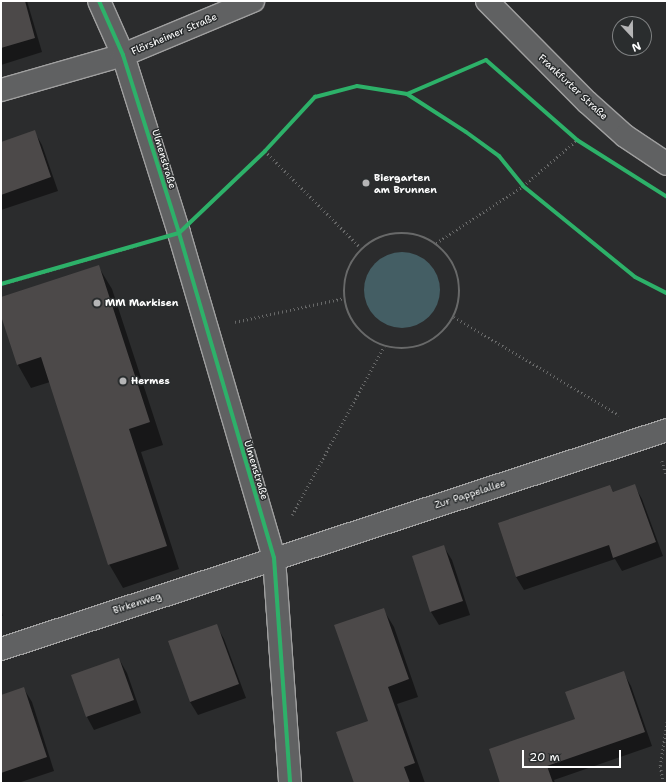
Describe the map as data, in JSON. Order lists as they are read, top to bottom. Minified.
{"streets":{"street":["Flörsheimer Straße","Frankfurter Straße","Ulmenstraße","Zur Pappelallee","Birkenweg"]},"crossings":[["Flörsheimer Straße","Ulmenstraße"],["Ulmenstraße","Zur Pappelallee"],["Ulmenstraße","Birkenweg"],["Zur Pappelallee","Birkenweg"]],"places":["Biergarten am Brunnen","MM Markisen","Hermes"],"scale_bar":"20 m","north":"bottom"}
